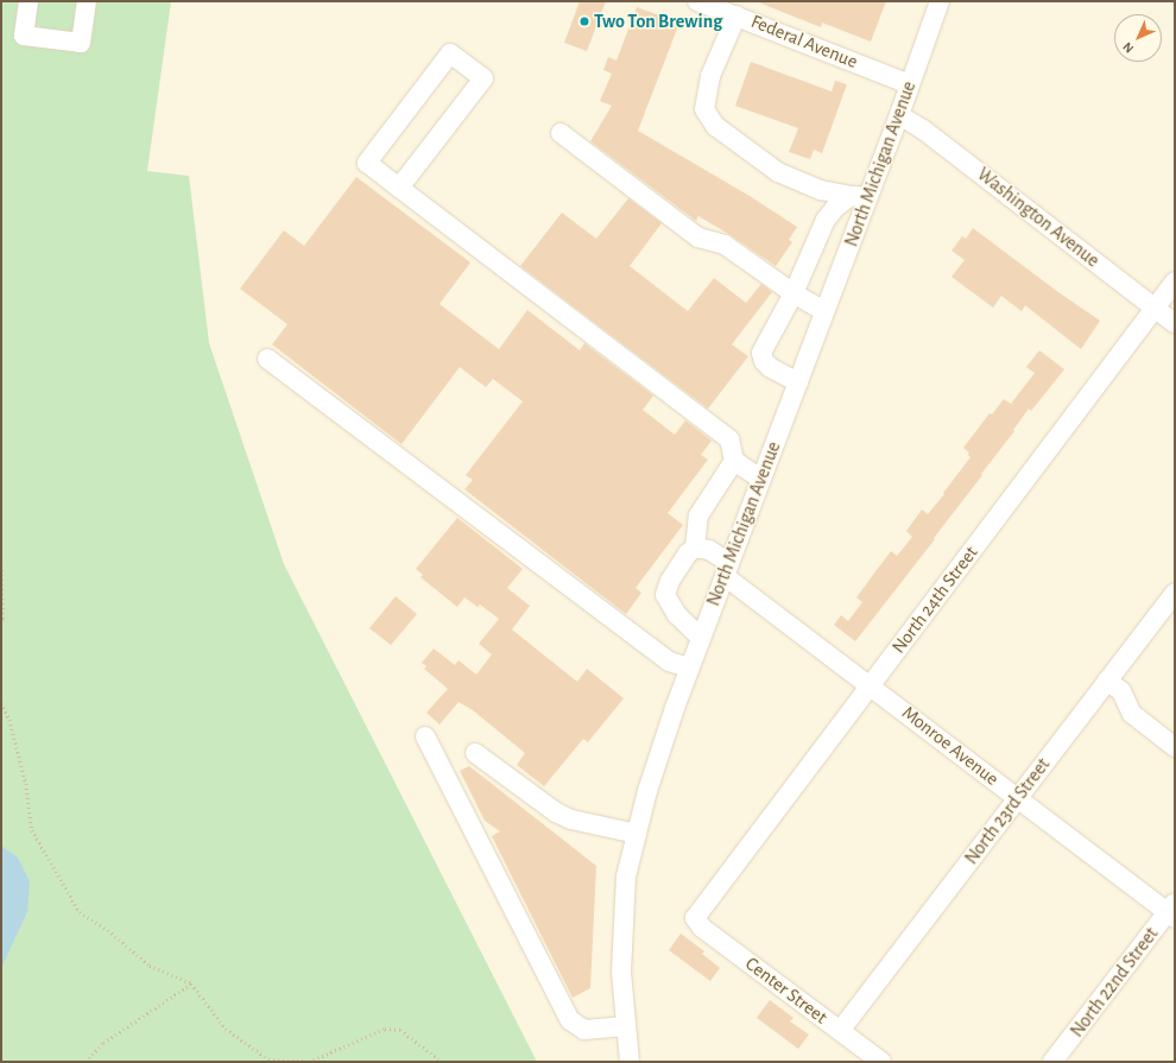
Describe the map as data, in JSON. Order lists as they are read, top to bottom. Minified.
{"streets":{"street":["Federal Avenue","North Michigan Avenue","Washington Avenue","North 24th Street","Monroe Avenue","North 23rd Street","North 22nd Street","Center Street"]},"crossings":[["Federal Avenue","North Michigan Avenue"],["North Michigan Avenue","Washington Avenue"],["North Michigan Avenue","Monroe Avenue"],["Washington Avenue","North 24th Street"],["North 24th Street","Monroe Avenue"],["North 24th Street","Center Street"],["Monroe Avenue","North 23rd Street"],["Monroe Avenue","North 22nd Street"],["North 23rd Street","Center Street"]],"places":["Two Ton Brewing"],"north":"bottom left"}
